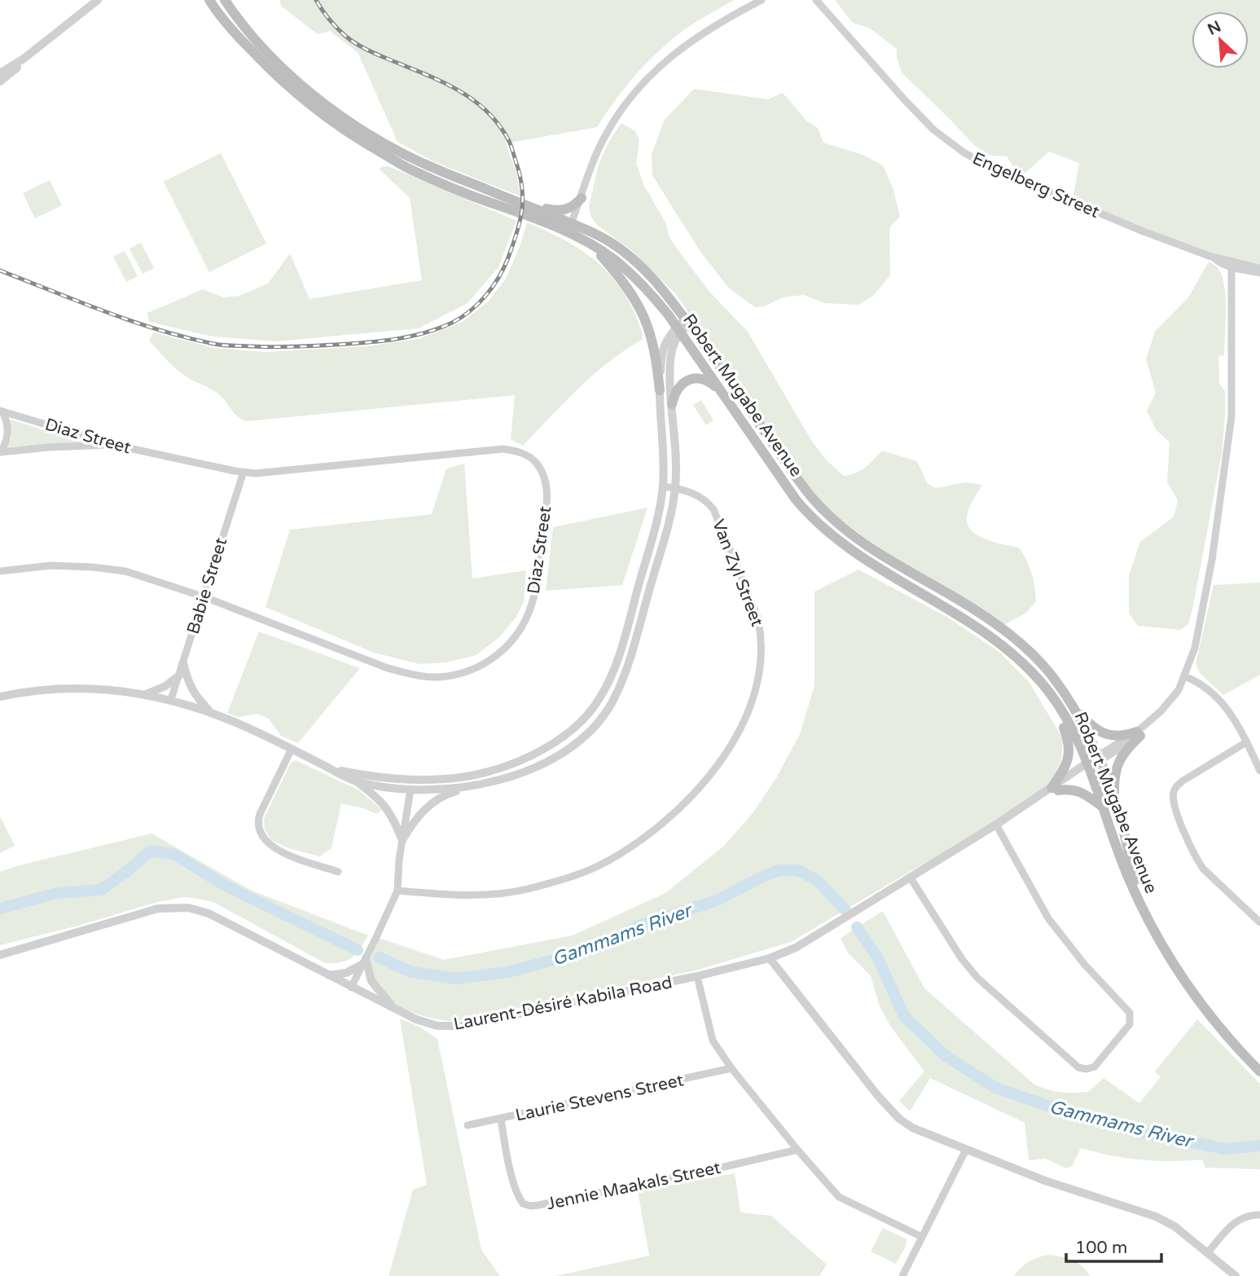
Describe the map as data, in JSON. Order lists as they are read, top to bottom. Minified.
{"streets":{"main road":["Robert Mugabe Avenue"],"street":["Engelberg Street","Diaz Street","Van Zyl Street","Babie Street","Laurent-Désiré Kabila Road","Laurie Stevens Street","Jennie Maakals Street"]},"crossings":[["Engelberg Street","Laurent-Désiré Kabila Road"],["Robert Mugabe Avenue","Laurent-Désiré Kabila Road"],["Diaz Street","Babie Street"],["Laurie Stevens Street","Jennie Maakals Street"]],"water":["Gammams River"],"scale_bar":"100 m","north":"top left"}
